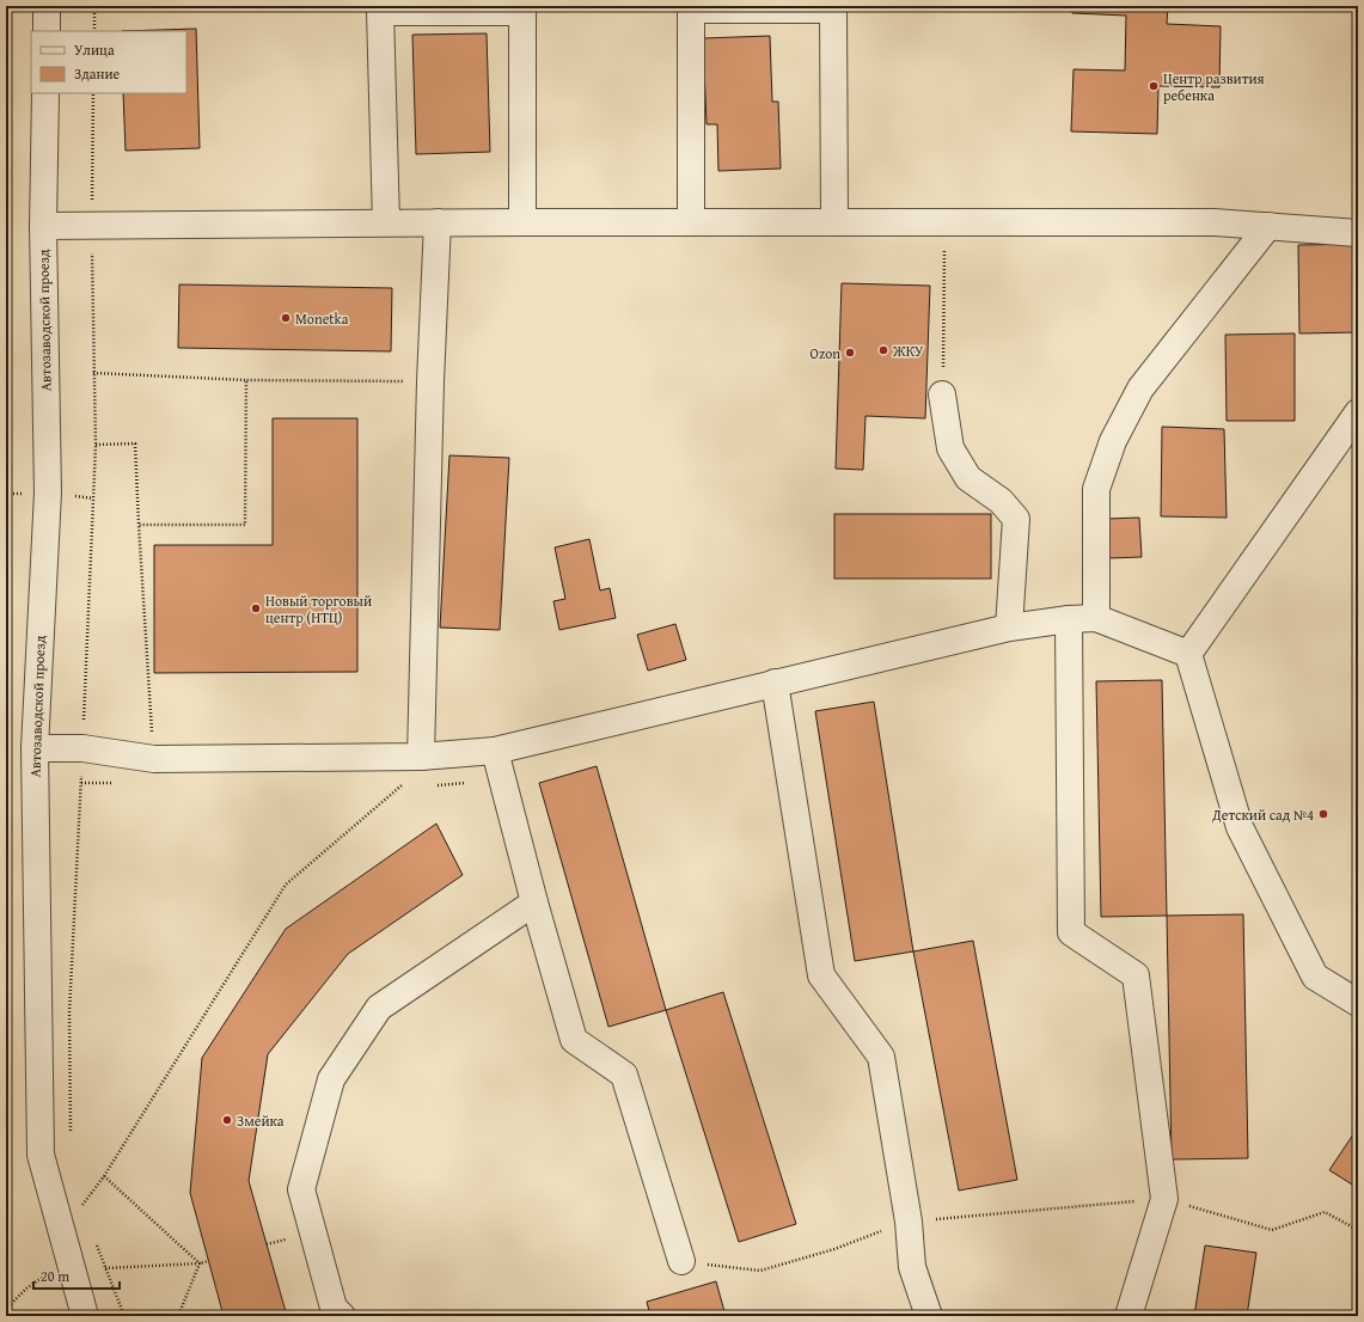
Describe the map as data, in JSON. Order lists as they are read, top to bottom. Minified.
{"streets":{"street":["Автозаводской проезд"]},"places":["Центр развития ребенка","Monetka","ЖКУ","Ozon","Новый торговый центр (НТЦ)","Детский сад №4","Змейка"],"legend":["Улица","Здание"],"scale_bar":"20 m"}
